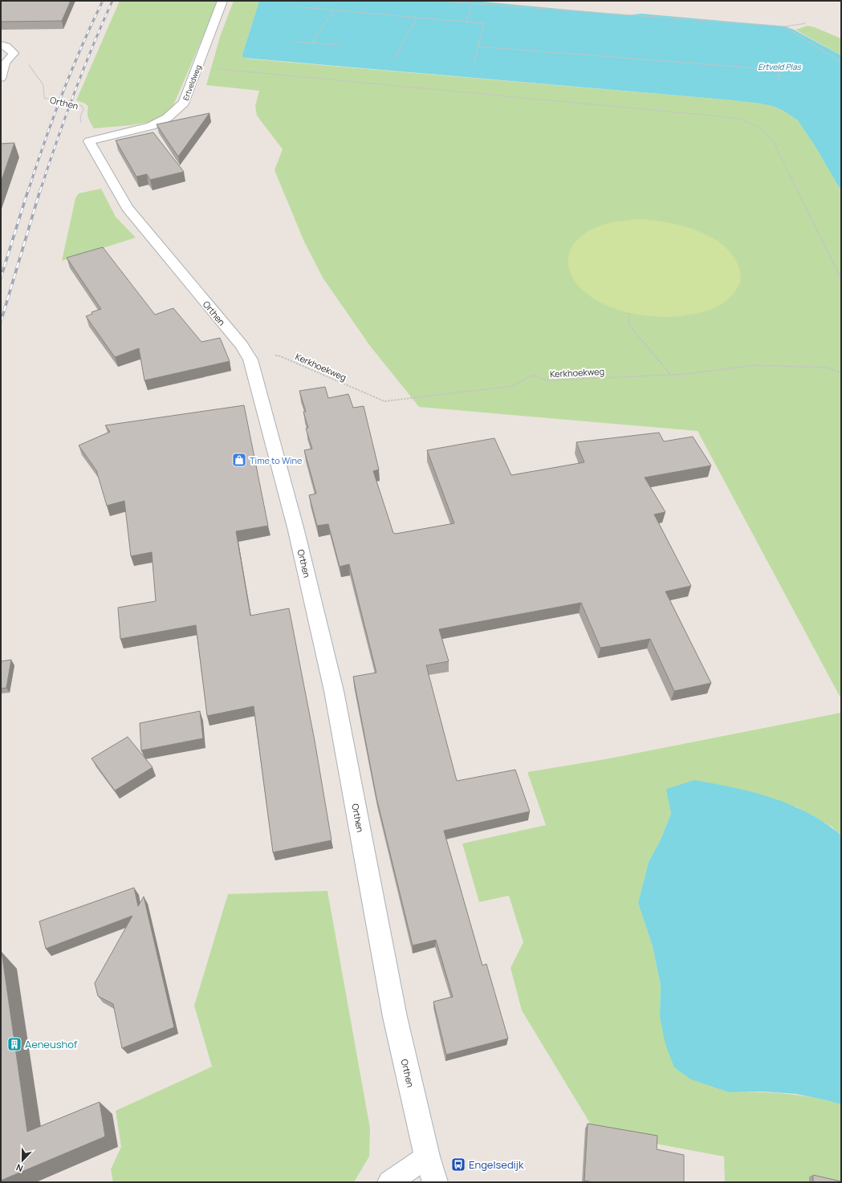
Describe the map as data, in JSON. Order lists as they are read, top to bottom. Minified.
{"streets":{"street":["Ertveldweg","Orthen"],"path":["Kerkhoekweg"]},"crossings":[["Ertveldweg","Orthen"],["Orthen","Kerkhoekweg"]],"water":["Ertveld Plas"],"places":{"shop":["Time to Wine"],"building":["Aeneushof"],"bus stop":["Engelsedijk"]},"north":"bottom"}
